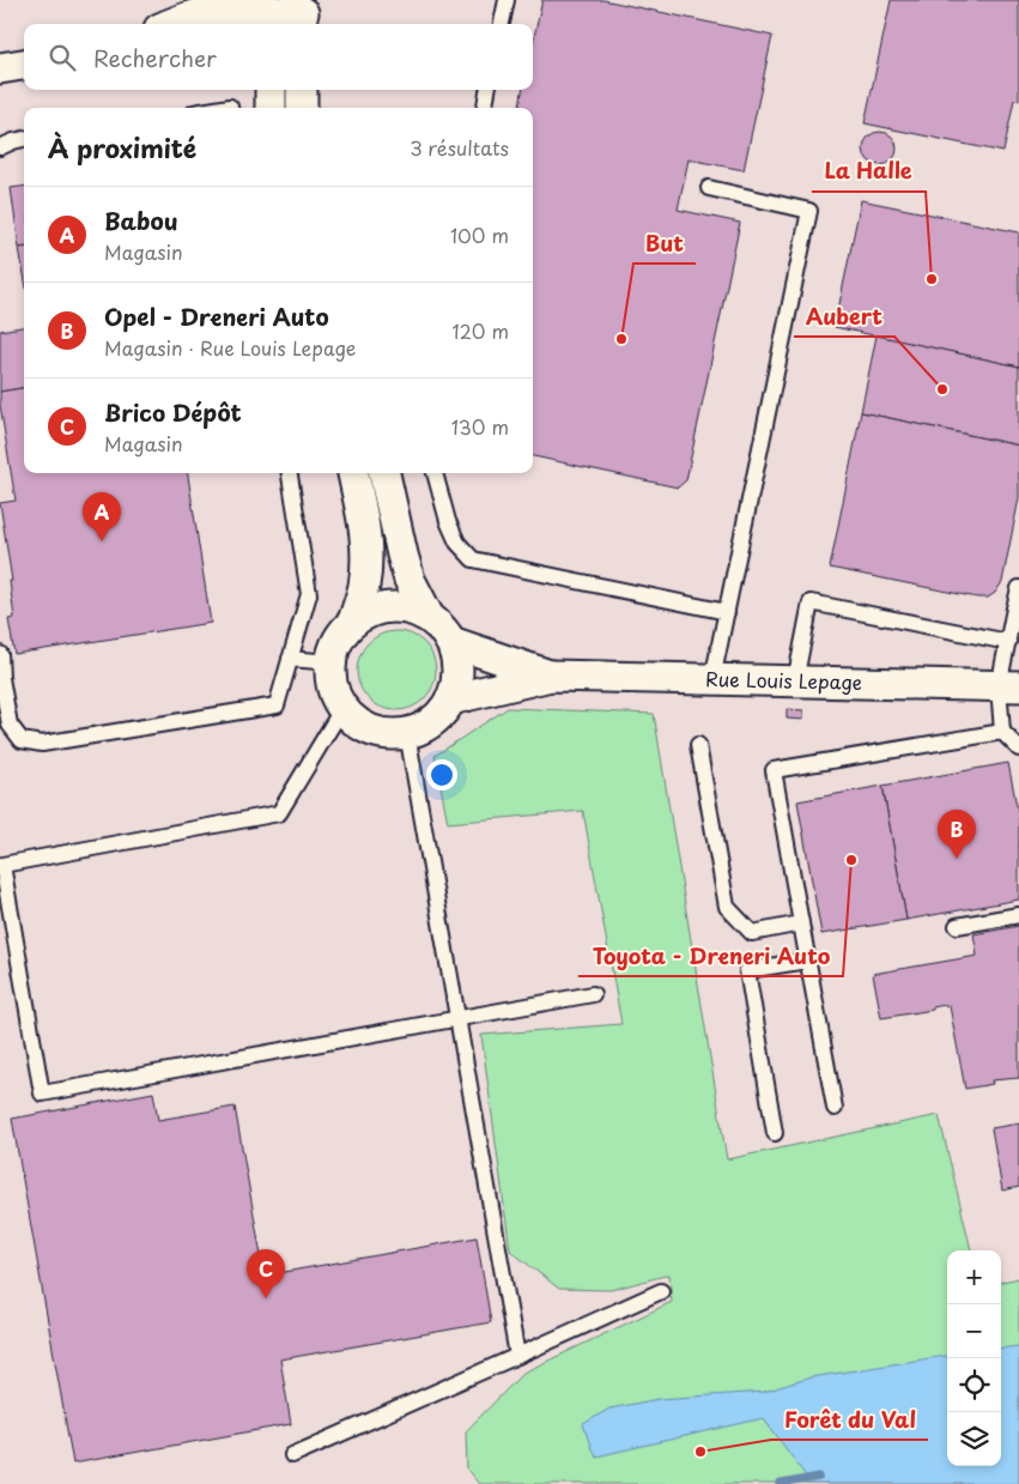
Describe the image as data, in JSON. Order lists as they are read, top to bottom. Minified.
{"streets":{"street":["Rue Louis Lepage"]},"places":["La Halle","But","Aubert","Toyota - Dreneri Auto","Forêt du Val"],"page":{"search":"Rechercher","heading":["À proximité","3 résultats"],"list":[{"mark":"A","name":"Babou","note":"Magasin","value":"100 m"},{"mark":"B","name":"Opel - Dreneri Auto","note":"Magasin · Rue Louis Lepage","value":"120 m"},{"mark":"C","name":"Brico Dépôt","note":"Magasin","value":"130 m"}],"pins":["A","B","C"],"map_buttons":["+","−"]}}
